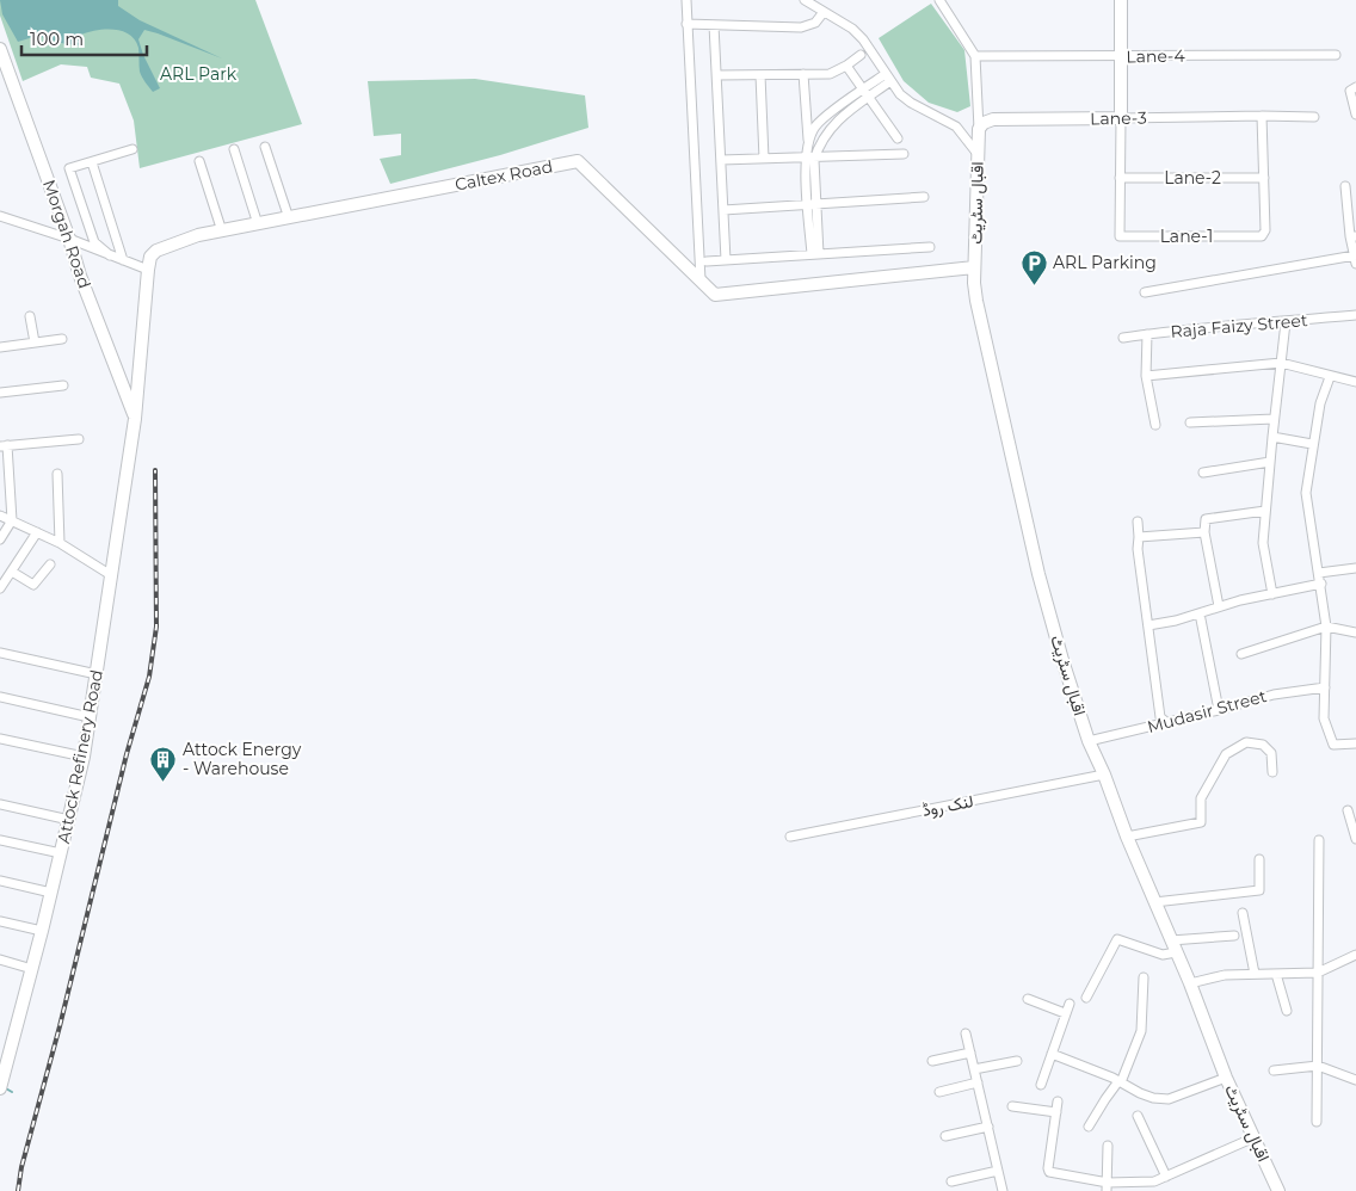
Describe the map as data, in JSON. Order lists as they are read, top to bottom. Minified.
{"streets":{"street":["Lane-4","Lane-3","Caltex Road","Lane-2","اقبال سٹریٹ","Morgah Road","Lane-1","Raja Faizy Street","Mudasir Street","Attock Refinery Road","لنک روڈ"]},"crossings":[["Lane-3","اقبال سٹریٹ"],["Caltex Road","اقبال سٹریٹ"],["Lane-2","Lane-1"],["اقبال سٹریٹ","Mudasir Street"],["اقبال سٹریٹ","لنک روڈ"],["Morgah Road","Attock Refinery Road"]],"parks":["ARL Park"],"places":{"parking":["ARL Parking"],"building":["Attock Energy - Warehouse"]},"scale_bar":"100 m"}
